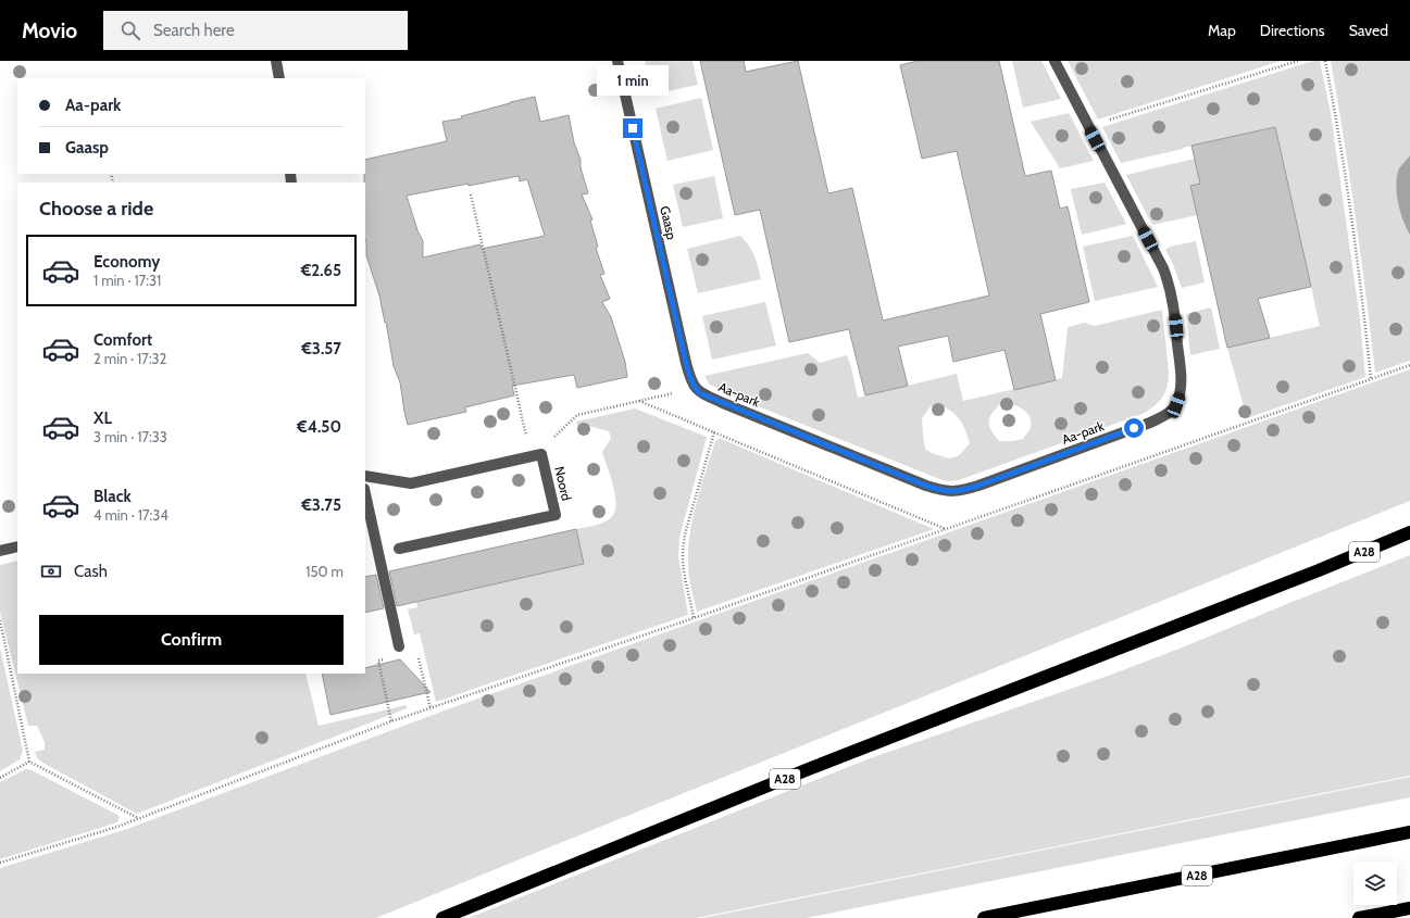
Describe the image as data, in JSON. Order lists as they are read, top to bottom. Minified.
{"streets":{"highway":["A28"],"street":["Gaasp","Aa-park","Noord"]},"crossings":[["Gaasp","Aa-park"]],"page":{"header":"Movio","search":"Search here","nav":["Map","Directions","Saved"],"bubble":"1 min","banner":["Aa-park","Gaasp"],"heading":"Choose a ride","list":[{"name":"Economy","note":"1 min · 17:31","value":"€2.65"},{"name":"Comfort","note":"2 min · 17:32","value":"€3.57"},{"name":"XL","note":"3 min · 17:33","value":"€4.50"},{"name":"Black","note":"4 min · 17:34","value":"€3.75"}],"pay":["Cash","150 m"],"buttons":"Confirm"}}
